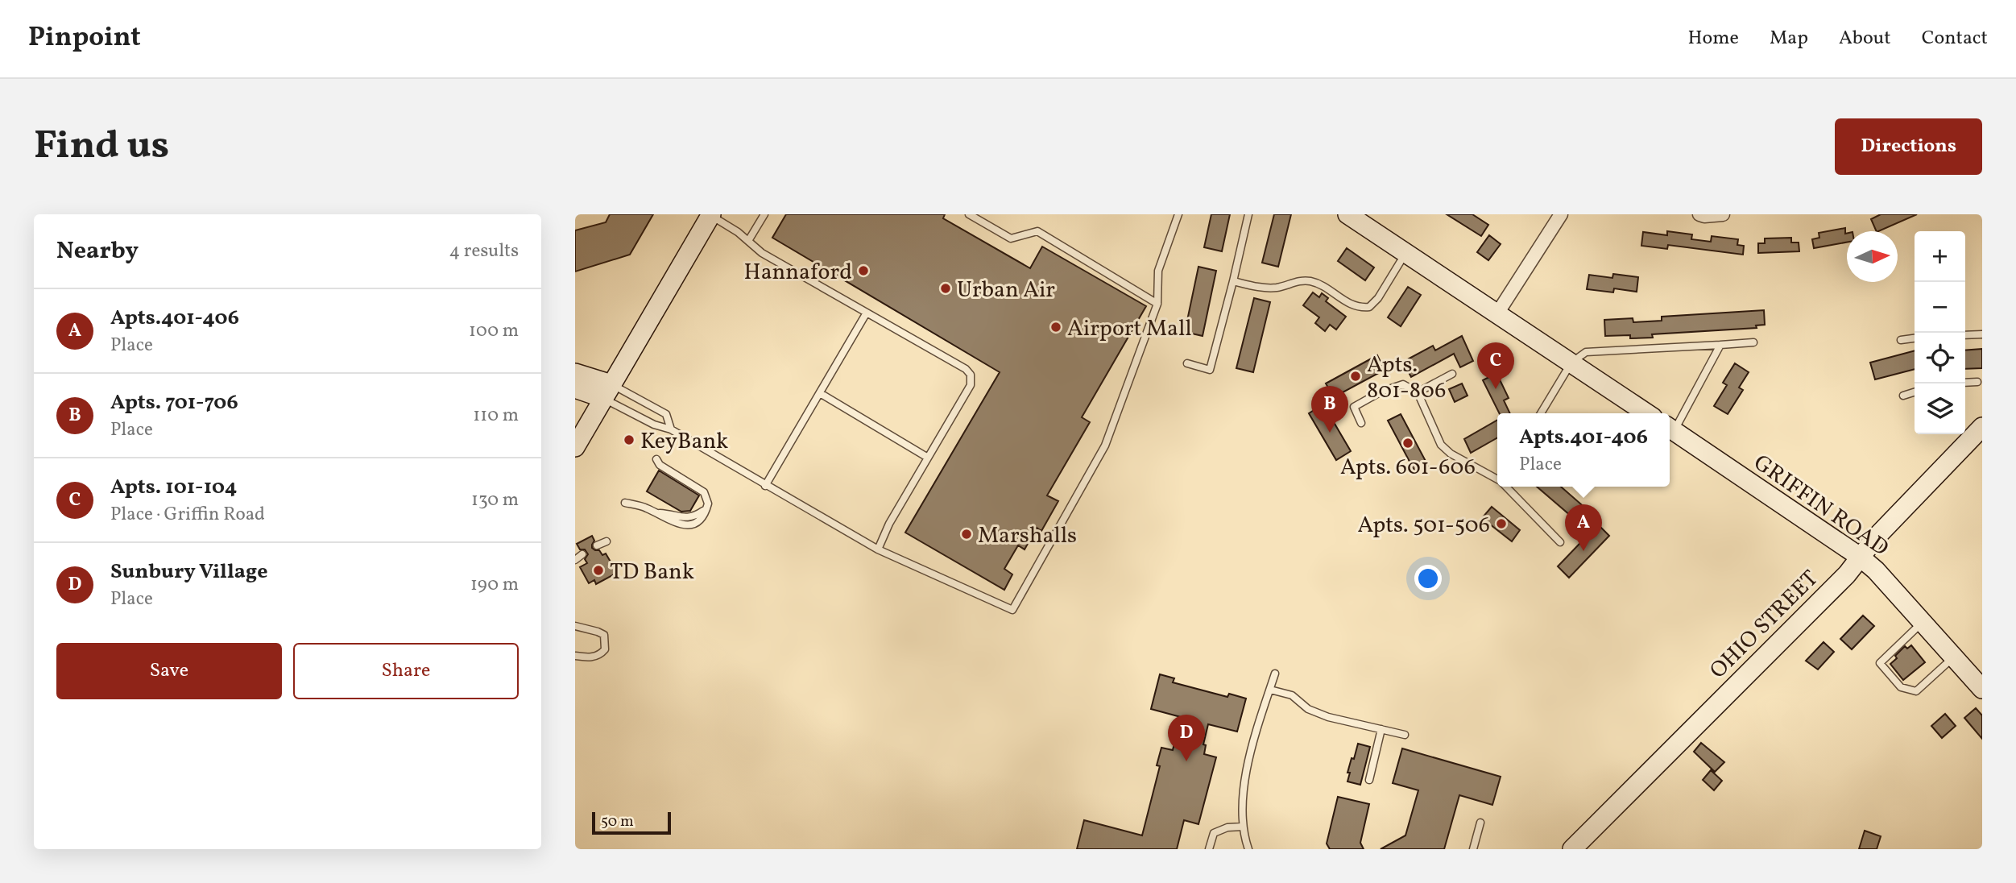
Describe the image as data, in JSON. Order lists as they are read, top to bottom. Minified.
{"streets":{"main road":["GRIFFIN ROAD","OHIO STREET"]},"crossings":[["GRIFFIN ROAD","OHIO STREET"]],"places":["Hannaford","Urban Air","Airport Mall","Apts. 801-806","KeyBank","Apts. 601-606","Apts. 501-506","Marshalls","TD Bank"],"scale_bar":"50 m","north":"right","page":{"header":"Pinpoint","nav":["Home","Map","About","Contact"],"buttons":["Directions",["Save","Share"]],"title":"Find us","heading":["Nearby","4 results"],"map_buttons":["+","−"],"list":[{"mark":"A","name":"Apts.401-406","note":"Place","value":"100 m"},{"mark":"B","name":"Apts. 701-706","note":"Place","value":"110 m"},{"mark":"C","name":"Apts. 101-104","note":"Place · Griffin Road","value":"130 m"},{"mark":"D","name":"Sunbury Village","note":"Place","value":"190 m"}],"pins":["C","B","A","D"],"popup":["Apts.401-406","Place"],"scale":"50 m"}}
